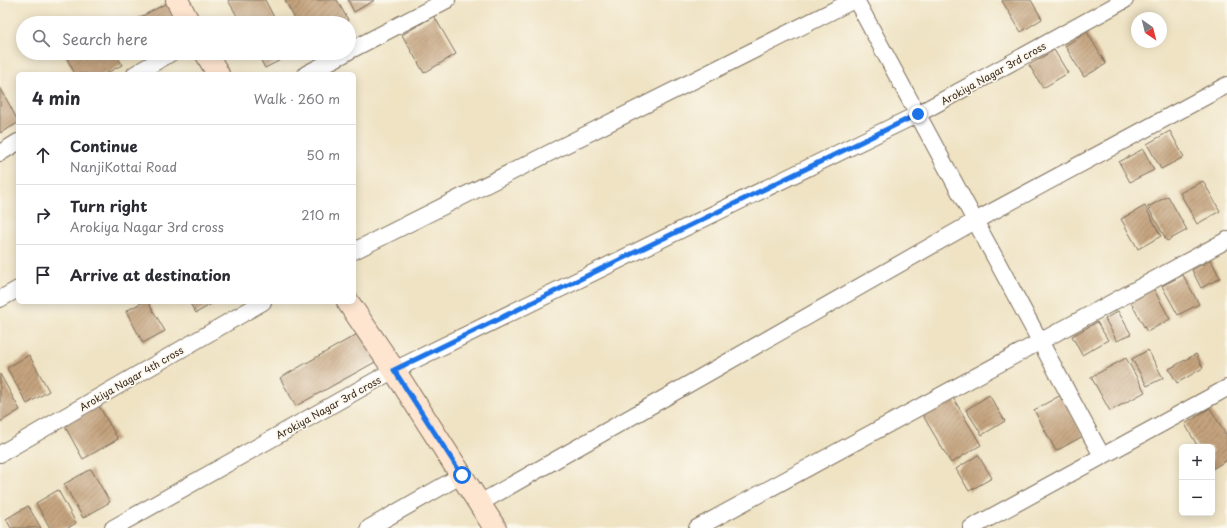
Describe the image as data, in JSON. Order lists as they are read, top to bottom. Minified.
{"streets":{"street":["Arokiya Nagar 3rd cross","Arokiya Nagar 4th cross"]},"north":"bottom right","page":{"search":"Search here","heading":["4 min","Walk · 260 m"],"list":[["Continue","NanjiKottai Road","50 m"],["Turn right","Arokiya Nagar 3rd cross","210 m"],"Arrive at destination"],"map_buttons":["+","−"]}}
